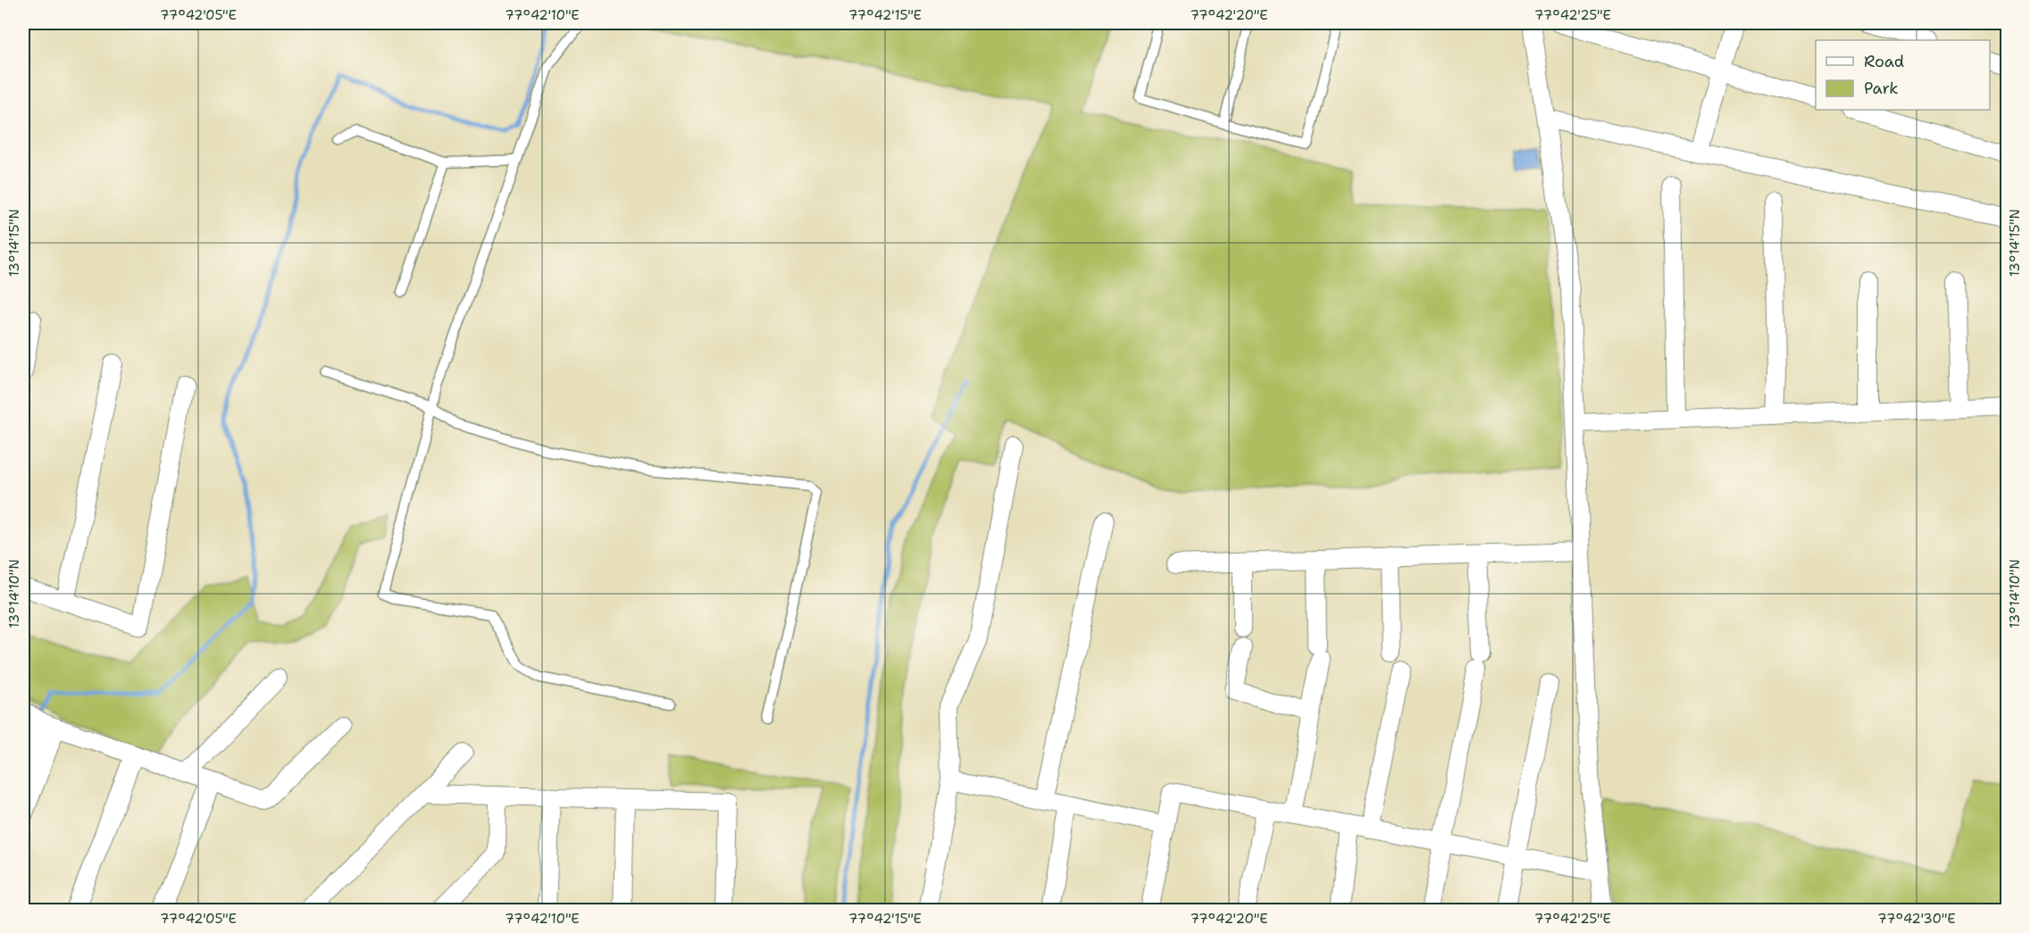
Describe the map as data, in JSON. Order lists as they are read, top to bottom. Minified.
{"legend":["Road","Park"],"coordinates":["77°42'05\"E","77°42'10\"E","77°42'15\"E","77°42'20\"E","77°42'25\"E","13°14'15\"N","13°14'10\"N","77°42'30\"E"]}
